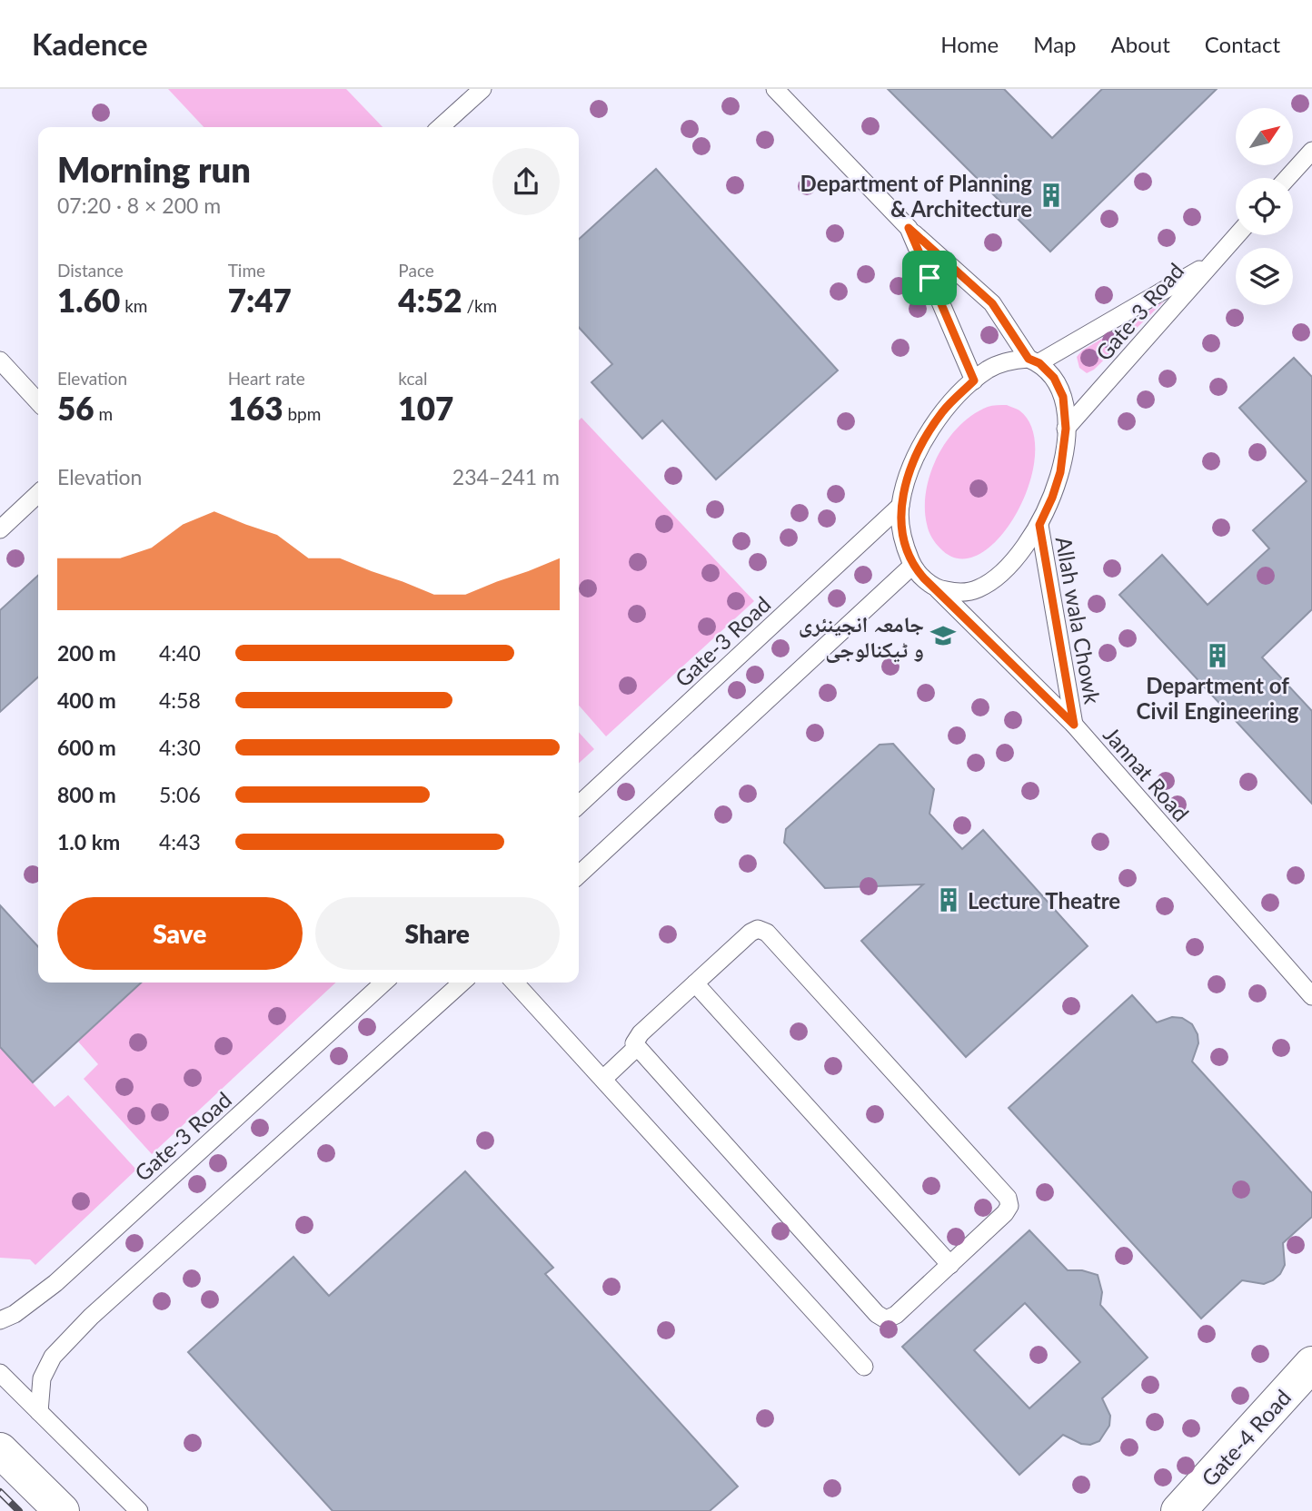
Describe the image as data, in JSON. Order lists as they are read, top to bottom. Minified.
{"streets":{"street":["Gate-4 Road"],"lane":["Gate-3 Road","Allah wala Chowk","Jannat Road"]},"crossings":[["Gate-3 Road","Allah wala Chowk"],["Gate-3 Road","Jannat Road"],["Allah wala Chowk","Jannat Road"]],"places":{"building":["Department of Planning & Architecture","Department of Civil Engineering","Lecture Theatre"],"school or university":["جامعہ انجینئری و ٹیکنالوجی"]},"north":"top right","page":{"header":"Kadence","nav":["Home","Map","About","Contact"],"heading":["Morning run","07:20 · 8 × 200 m"],"stats":[["Distance","1.60 km"],["Time","7:47"],["Pace","4:52 /km"],["Elevation","56 m"],["Heart rate","163 bpm"],["kcal","107"]],"chart":["Elevation","234–241 m"],"list":[{"name":"200 m","note":"4:40"},{"name":"400 m","note":"4:58"},{"name":"600 m","note":"4:30"},{"name":"800 m","note":"5:06"},{"name":"1.0 km","note":"4:43"}],"buttons":["Save","Share"]}}
